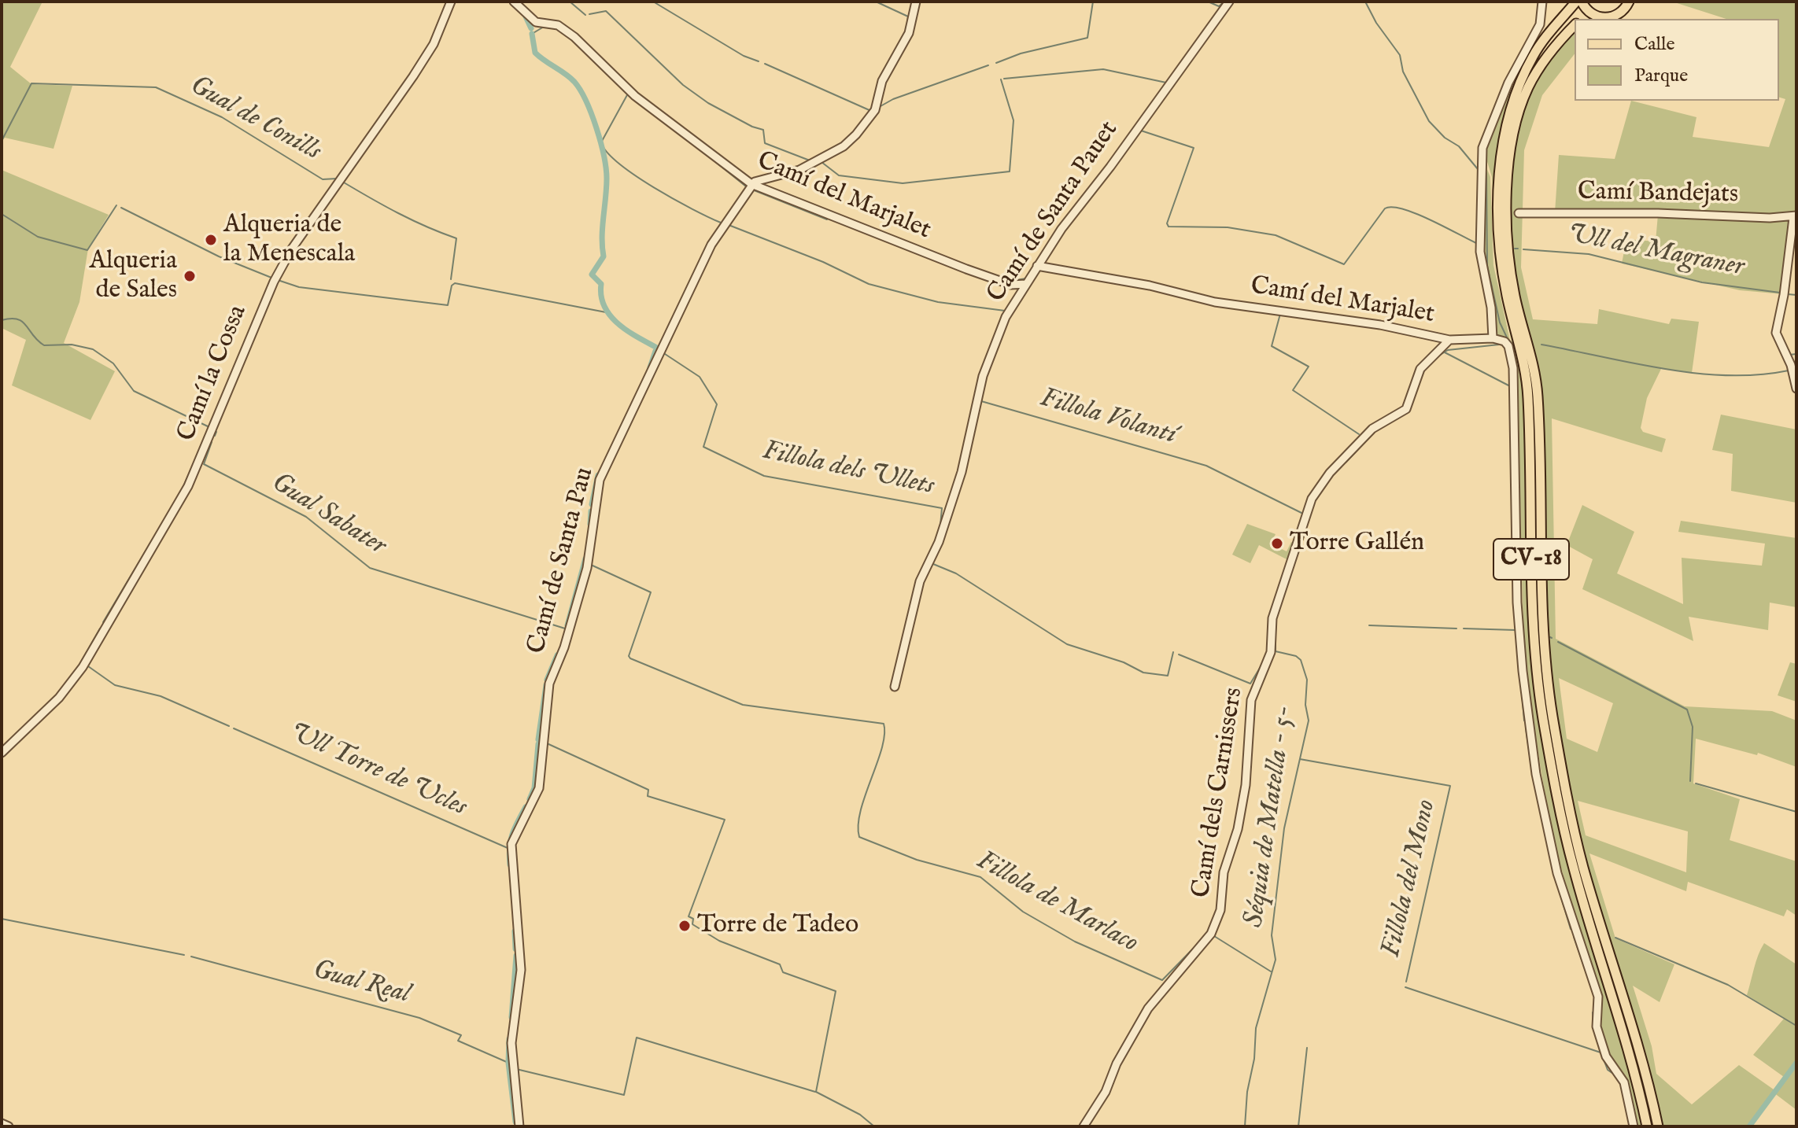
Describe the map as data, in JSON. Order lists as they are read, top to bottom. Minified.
{"streets":{"main road":["CV-18"],"street":["Camí Bandejats","Camí del Marjalet","Camí de Santa Pauet","Camí la Cossa","Camí de Santa Pau","Camí dels Carnissers"]},"crossings":[["Camí del Marjalet","Camí de Santa Pauet"],["Camí del Marjalet","Camí de Santa Pau"],["Camí del Marjalet","Camí dels Carnissers"]],"water":["Gual de Conills","Ull del Magraner","Fillola Volantí","Fillola dels Ullets","Gual Sabater","Ull Torre de Ucles","Séquia de Matella - 5-","Fillola del Mono","Fillola de Marlaco","Gual Real"],"places":["Alqueria de la Menescala","Alqueria de Sales","Torre Gallén","Torre de Tadeo"],"legend":["Calle","Parque"]}
